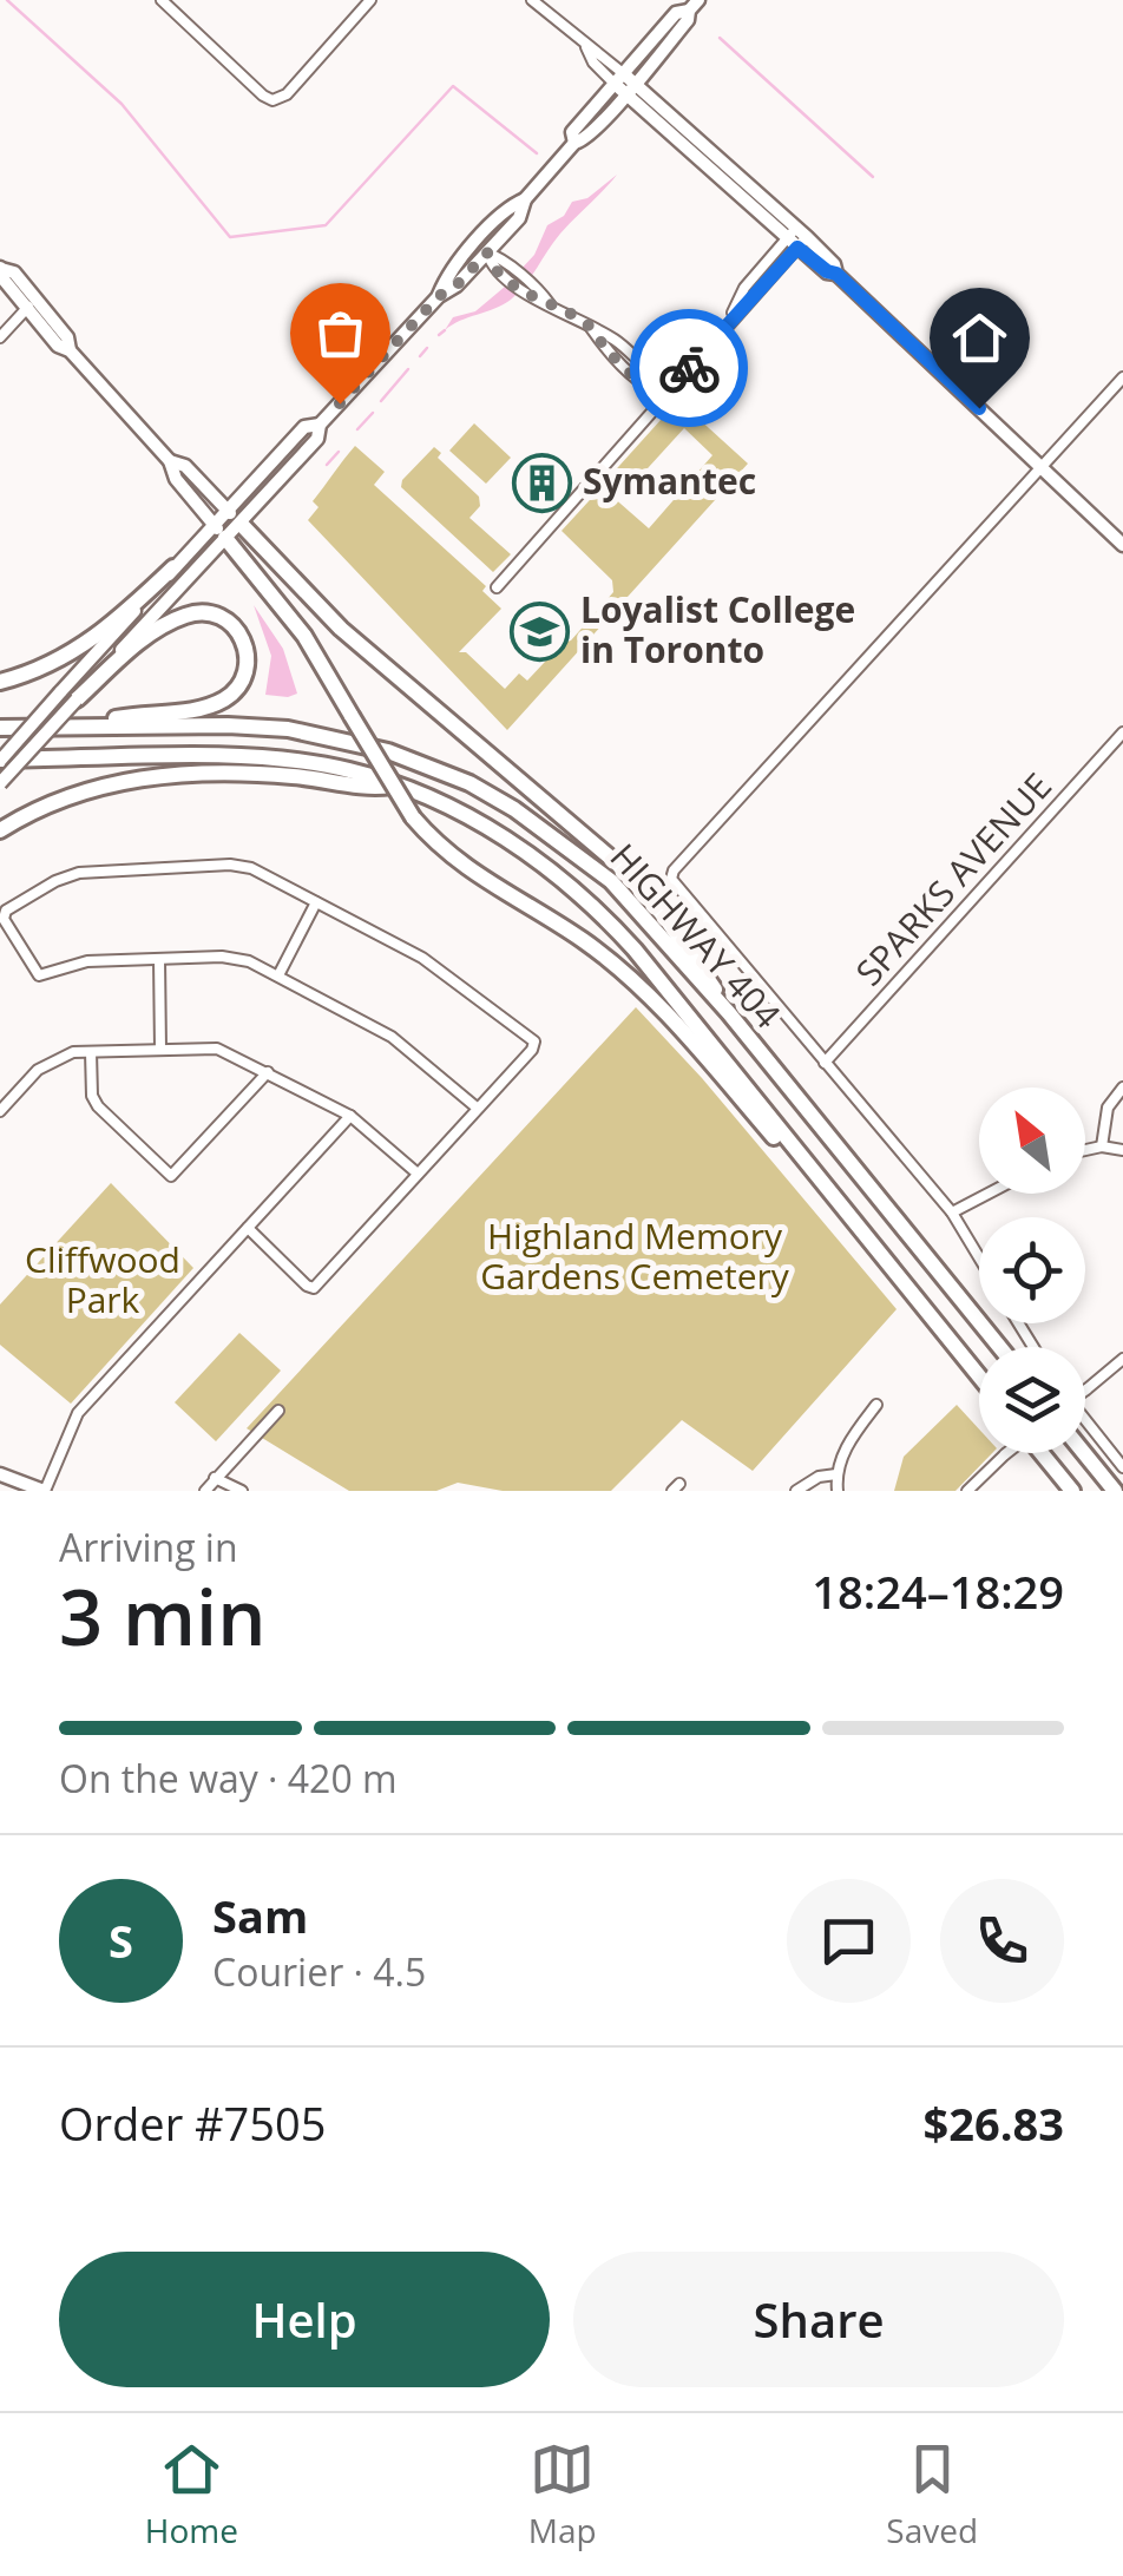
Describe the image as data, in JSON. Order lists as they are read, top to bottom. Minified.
{"streets":{"highway":["HIGHWAY 404"],"street":["SPARKS AVENUE"]},"parks":["Highland Memory Gardens Cemetery","Cliffwood Park"],"places":{"building":["Symantec"],"school or university":["Loyalist College in Toronto"]},"north":"top left","page":{"heading":["3 min","Arriving in","18:24–18:29"],"panel":["Sam","Courier · 4.5","Order #7505","$26.83"],"bar":"On the way · 420 m","round":"S","buttons":["Help","Share"],"tabs":["Home","Map","Saved"]}}
